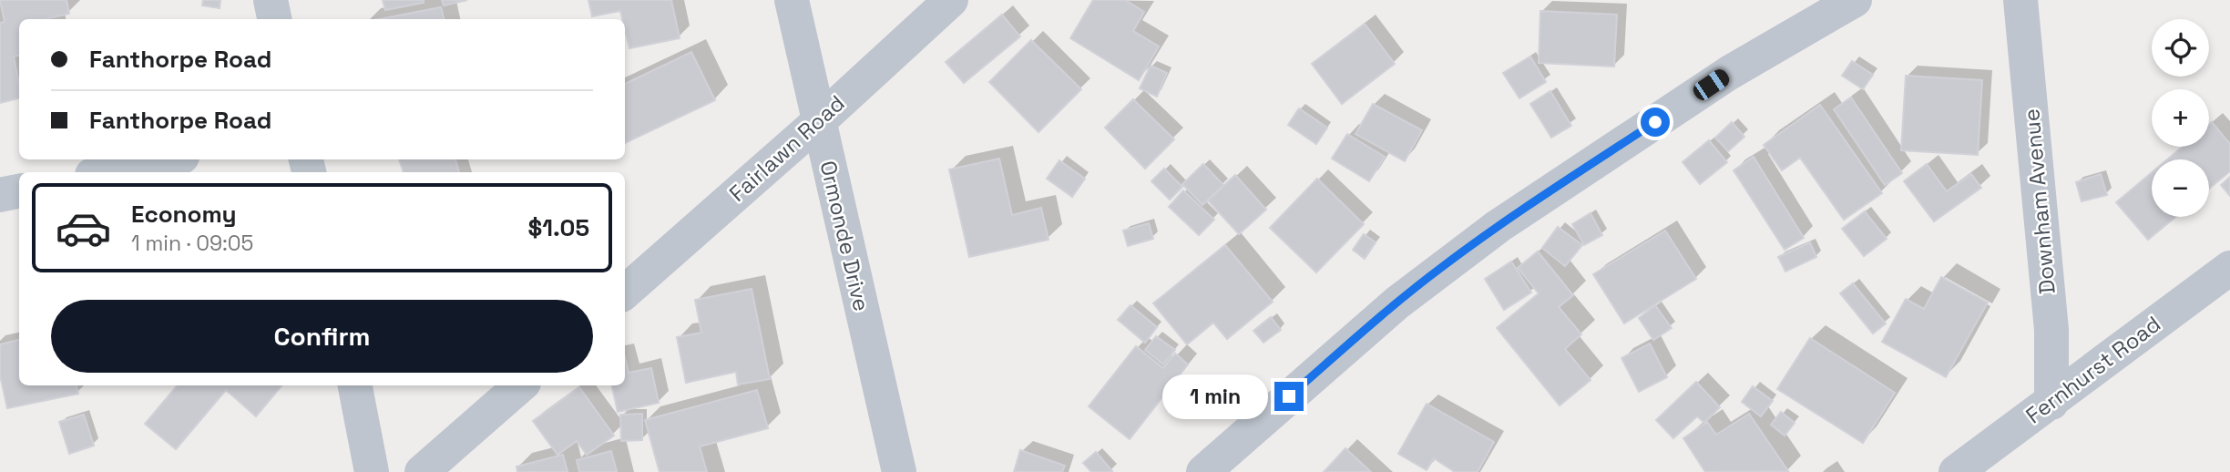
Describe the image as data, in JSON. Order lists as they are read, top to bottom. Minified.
{"streets":{"street":["Fairlawn Road","Downham Avenue","Ormonde Drive","Fernhurst Road"]},"crossings":[["Fairlawn Road","Ormonde Drive"],["Downham Avenue","Fernhurst Road"]],"page":{"map_buttons":["+","−"],"banner":["Fanthorpe Road","Fanthorpe Road"],"list":[{"name":"Economy","note":"1 min · 09:05","value":"$1.05"}],"buttons":"Confirm","bubble":"1 min"}}
